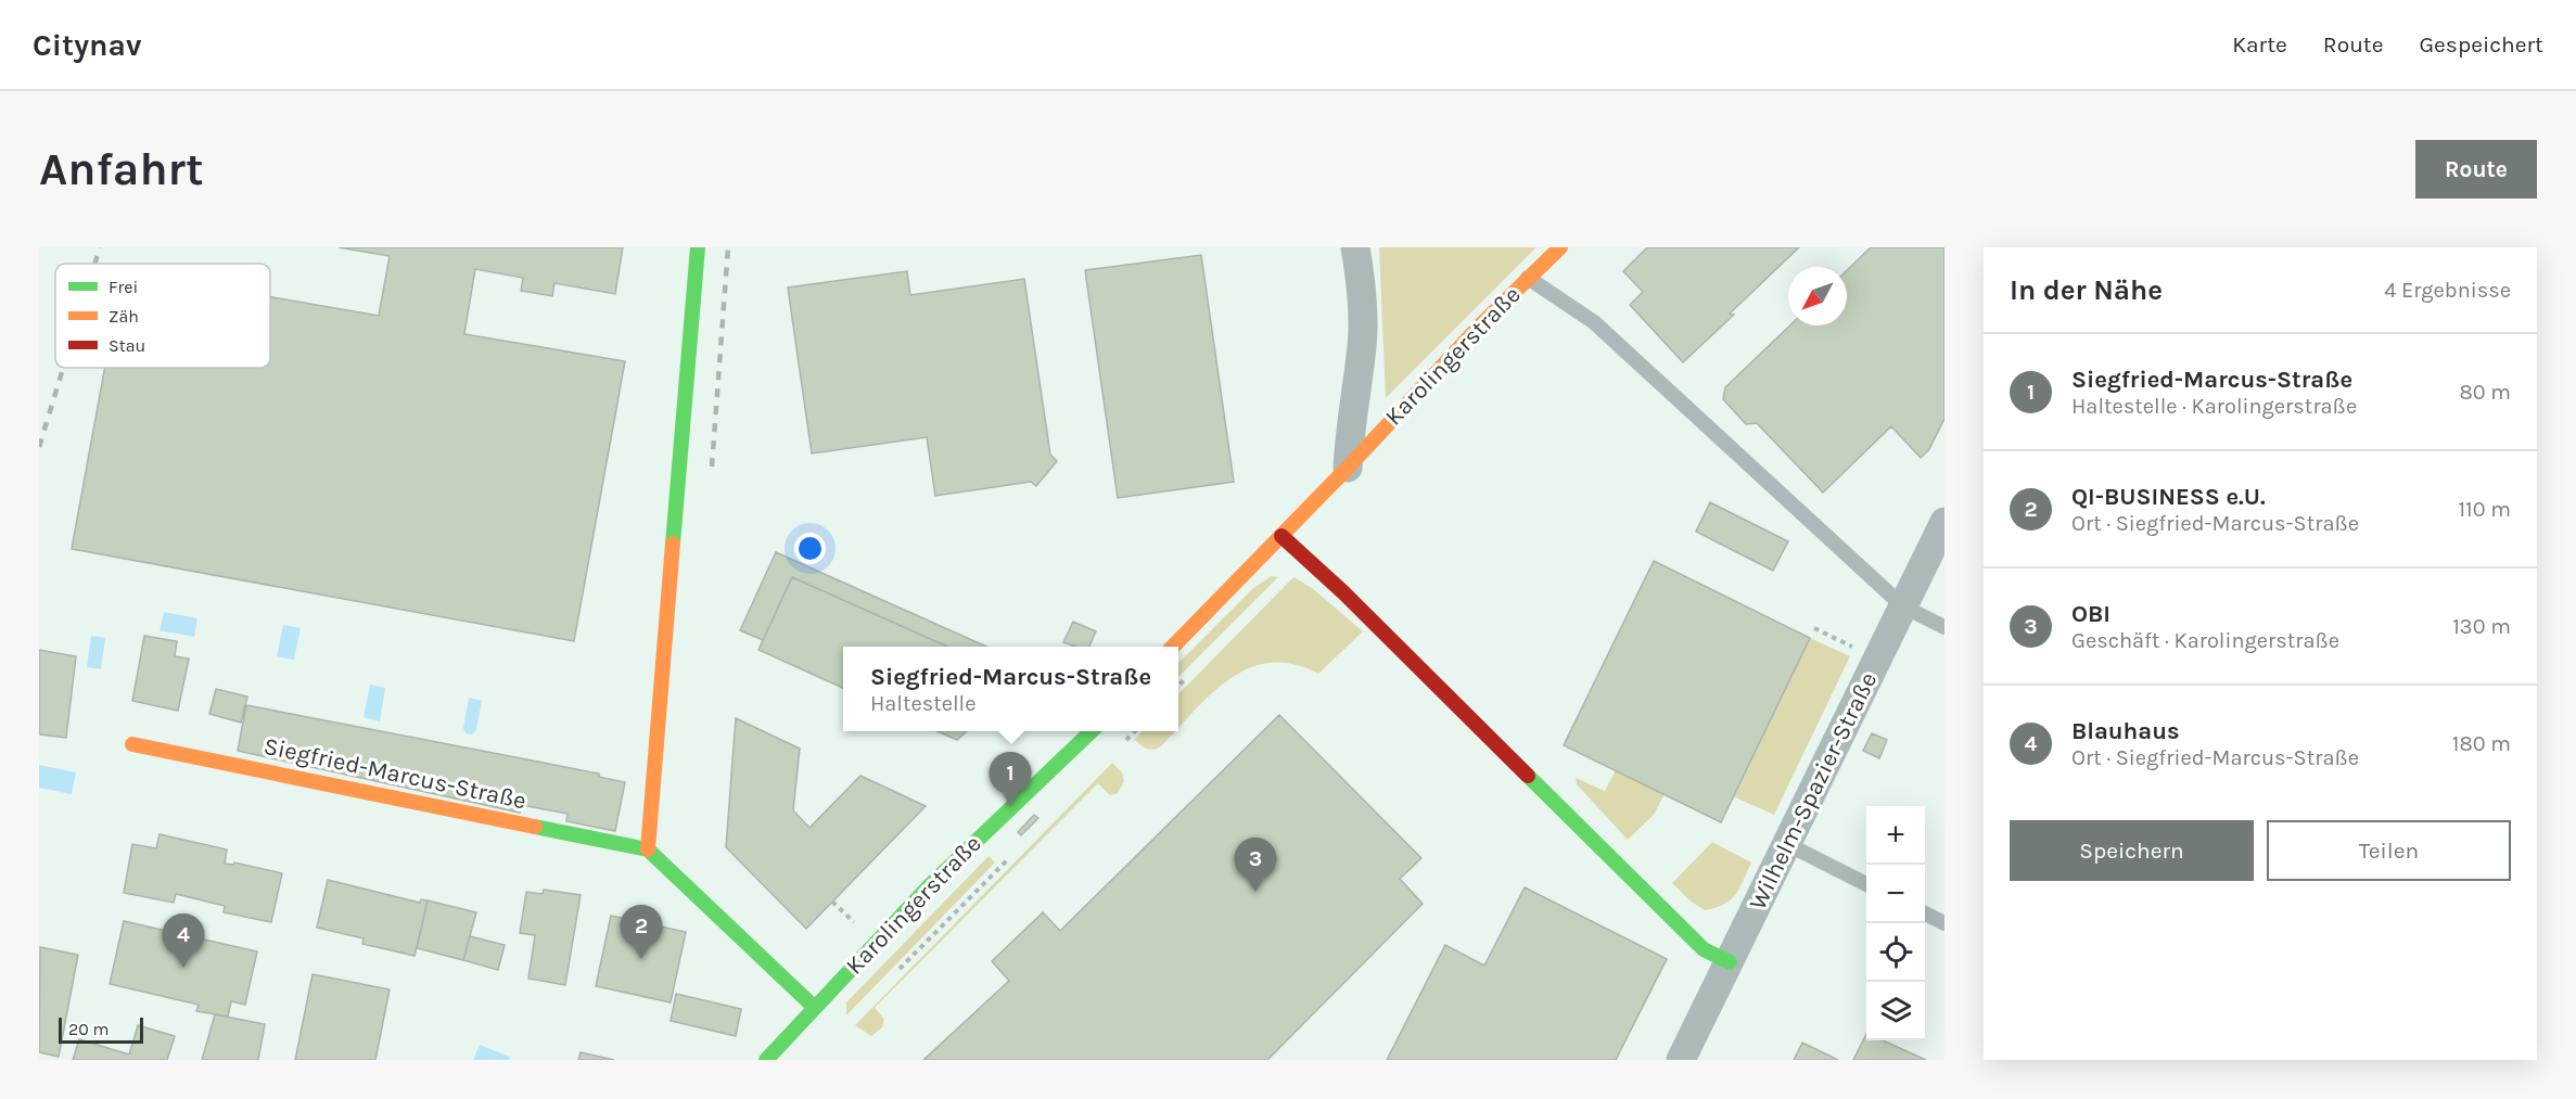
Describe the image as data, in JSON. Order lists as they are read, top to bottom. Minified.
{"streets":{"street":["Karolingerstraße","Siegfried-Marcus-Straße","Wilhelm-Spazier-Straße"]},"legend":["Frei","Zäh","Stau"],"scale_bar":"20 m","north":"bottom left","page":{"header":"Citynav","nav":["Karte","Route","Gespeichert"],"buttons":["Route",["Speichern","Teilen"]],"title":"Anfahrt","heading":["In der Nähe","4 Ergebnisse"],"list":[{"mark":"1","name":"Siegfried-Marcus-Straße","note":"Haltestelle · Karolingerstraße","value":"80 m"},{"mark":"2","name":"QI-BUSINESS e.U.","note":"Ort · Siegfried-Marcus-Straße","value":"110 m"},{"mark":"3","name":"OBI","note":"Geschäft · Karolingerstraße","value":"130 m"},{"mark":"4","name":"Blauhaus","note":"Ort · Siegfried-Marcus-Straße","value":"180 m"}],"popup":["Siegfried-Marcus-Straße","Haltestelle"],"pins":["1","3","2","4"],"map_buttons":["+","−"],"scale":"20 m"}}
